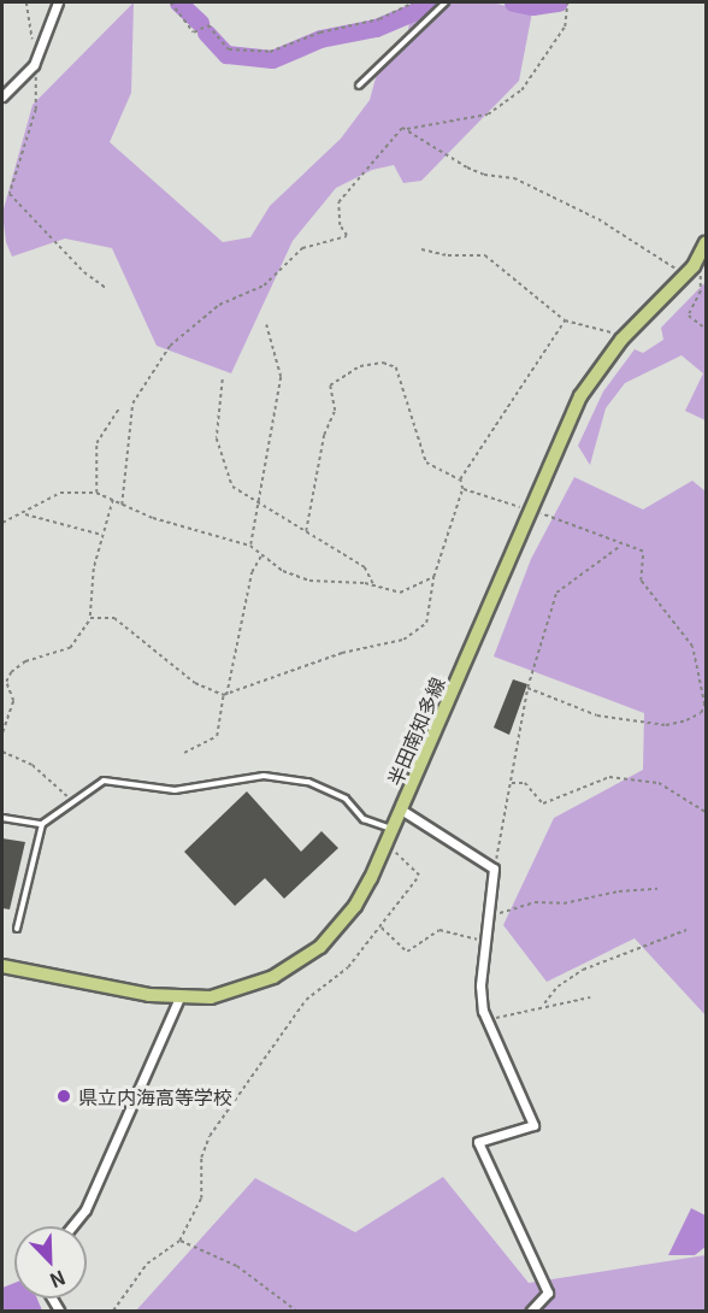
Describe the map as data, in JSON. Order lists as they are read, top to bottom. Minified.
{"streets":{"main road":["半田南知多線"]},"places":["県立内海高等学校"],"north":"bottom right"}
